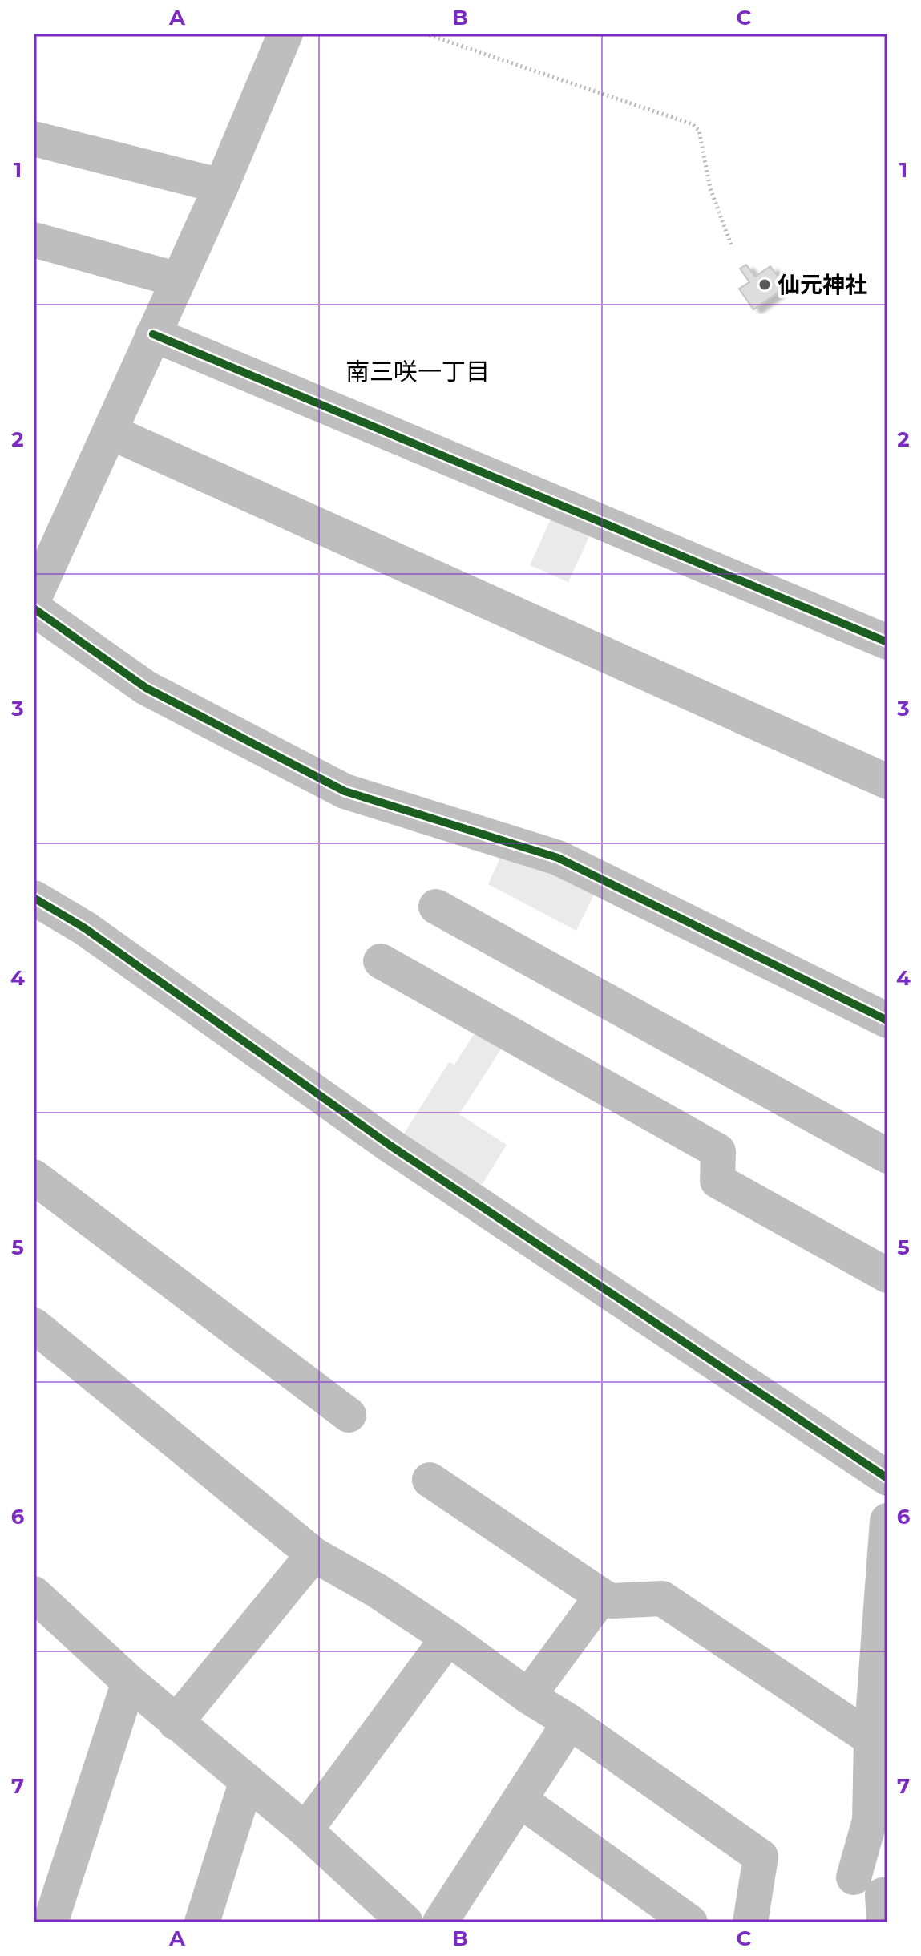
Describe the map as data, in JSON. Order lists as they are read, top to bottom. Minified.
{"districts":["南三咲一丁目"],"places":["仙元神社"],"grid":{"columns":["A","B","C"],"rows":["1","2","3","4","5","6","7"]}}
